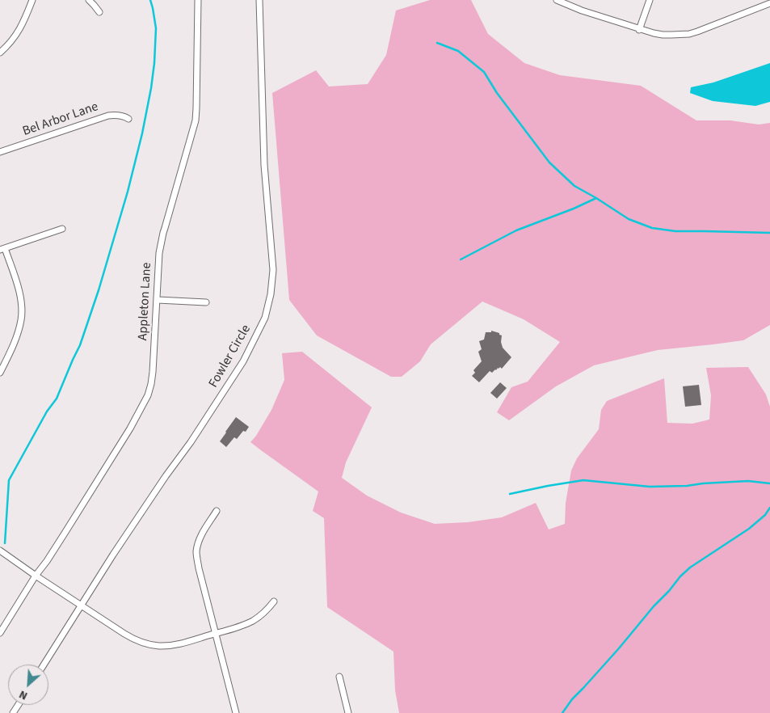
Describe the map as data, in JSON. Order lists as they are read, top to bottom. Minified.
{"streets":{"street":["Bel Arbor Lane","Appleton Lane","Fowler Circle"]},"north":"bottom left"}
